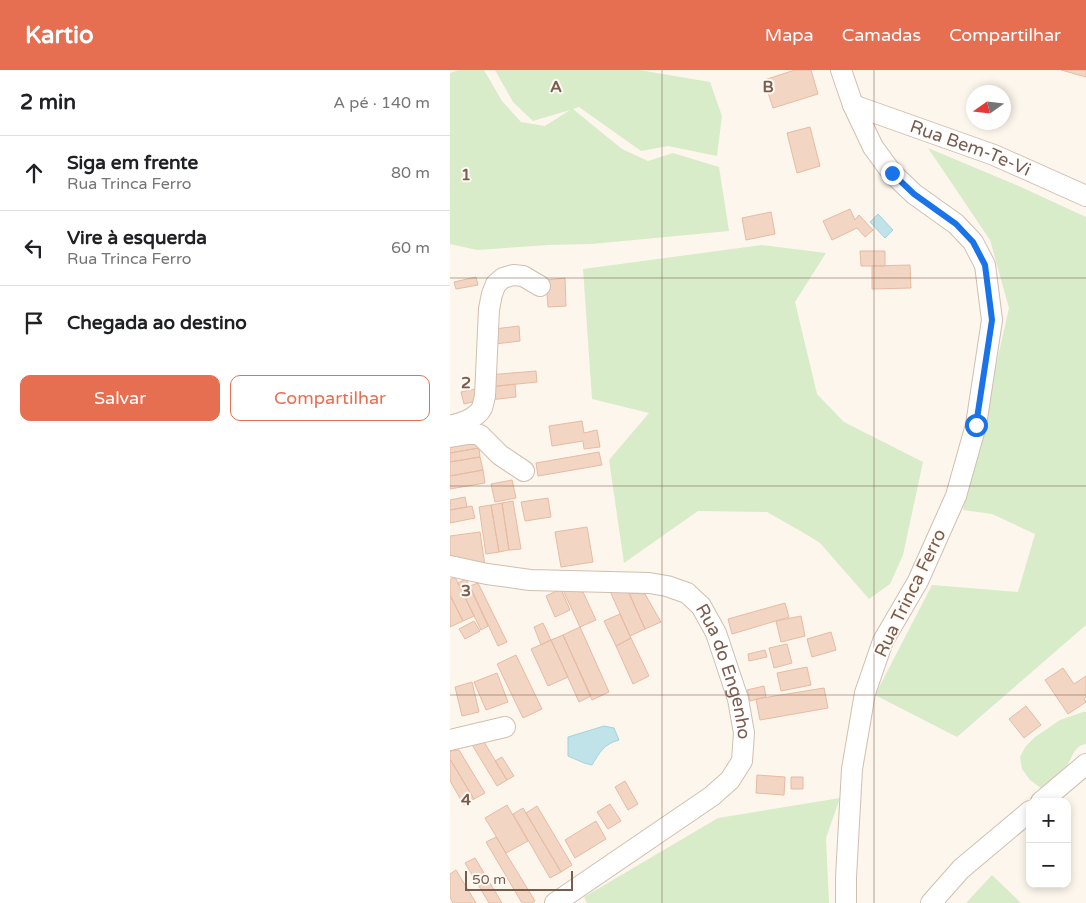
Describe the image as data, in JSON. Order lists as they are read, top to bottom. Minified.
{"streets":{"street":["Rua Bem-Te-Vi","Rua Trinca Ferro","Rua do Engenho"]},"crossings":[["Rua Bem-Te-Vi","Rua Trinca Ferro"]],"scale_bar":"50 m","north":"left","page":{"header":"Kartio","nav":["Mapa","Camadas","Compartilhar"],"heading":["2 min","A pé · 140 m"],"list":[["Siga em frente","Rua Trinca Ferro","80 m"],["Vire à esquerda","Rua Trinca Ferro","60 m"],"Chegada ao destino"],"buttons":["Salvar","Compartilhar"],"map_buttons":["+","−"],"scale":"50 m"},"grid":{"columns":["A","B"],"rows":["1","2","3","4"]}}
